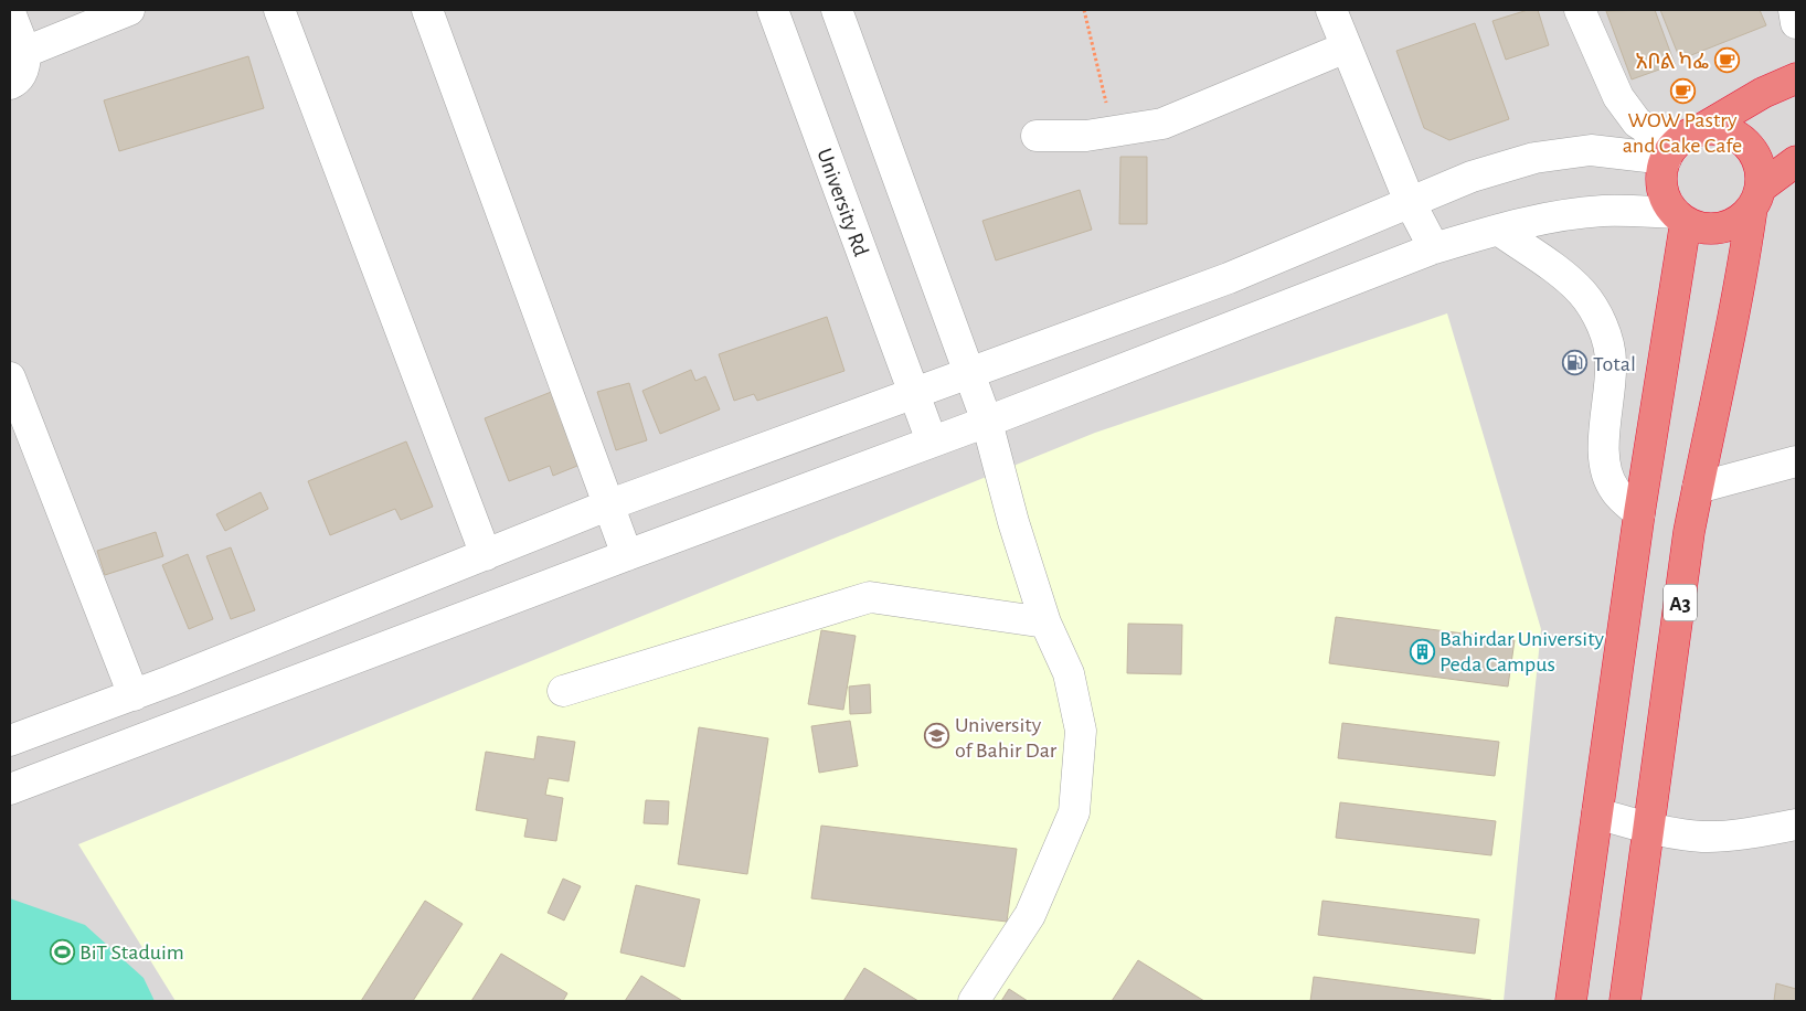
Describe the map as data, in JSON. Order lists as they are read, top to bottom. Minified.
{"streets":{"highway":["A3"],"street":["University Rd"]},"places":{"cafe":["አቦል ካፌ","WOW Pastry and Cake Cafe"],"fuel station":["Total"],"building":["Bahirdar University Peda Campus"],"school or university":["University of Bahir Dar"],"sports":["BiT Staduim"]}}
